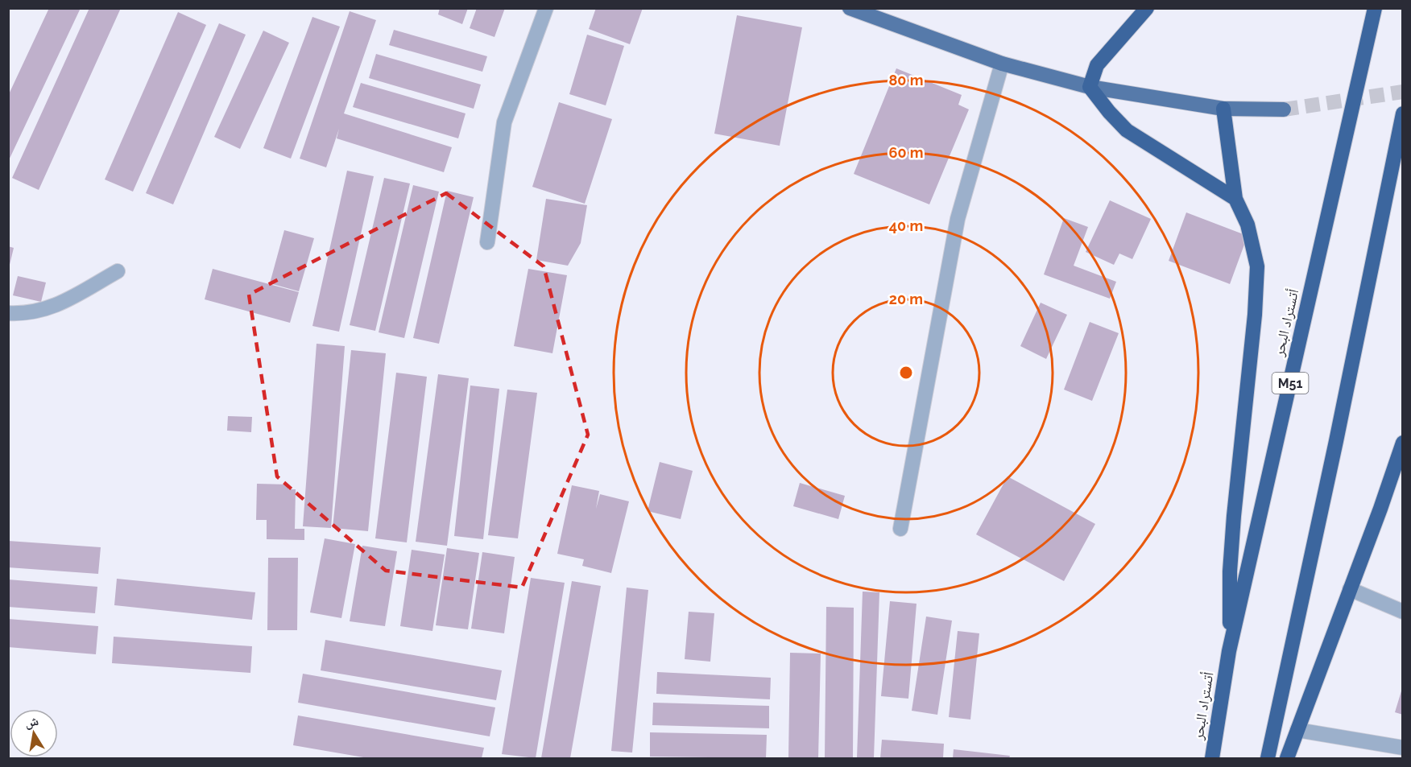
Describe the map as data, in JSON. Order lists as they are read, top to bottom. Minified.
{"streets":{"highway":["أتستراد البحر","M51"]},"north":"top","rings":["80 m","60 m","40 m","20 m"]}
